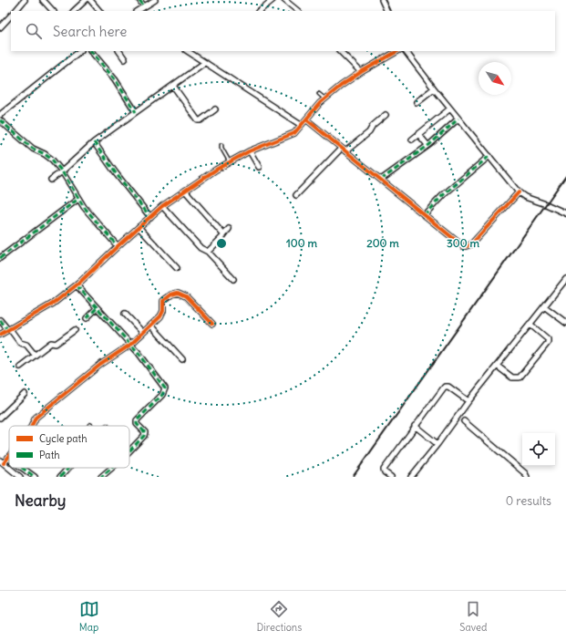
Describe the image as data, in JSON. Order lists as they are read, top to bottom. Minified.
{"legend":["Cycle path","Path"],"north":"bottom right","page":{"search":"Search here","heading":["Nearby","0 results"],"nav":["Map","Directions","Saved"]},"rings":["100 m","200 m","300 m"]}
